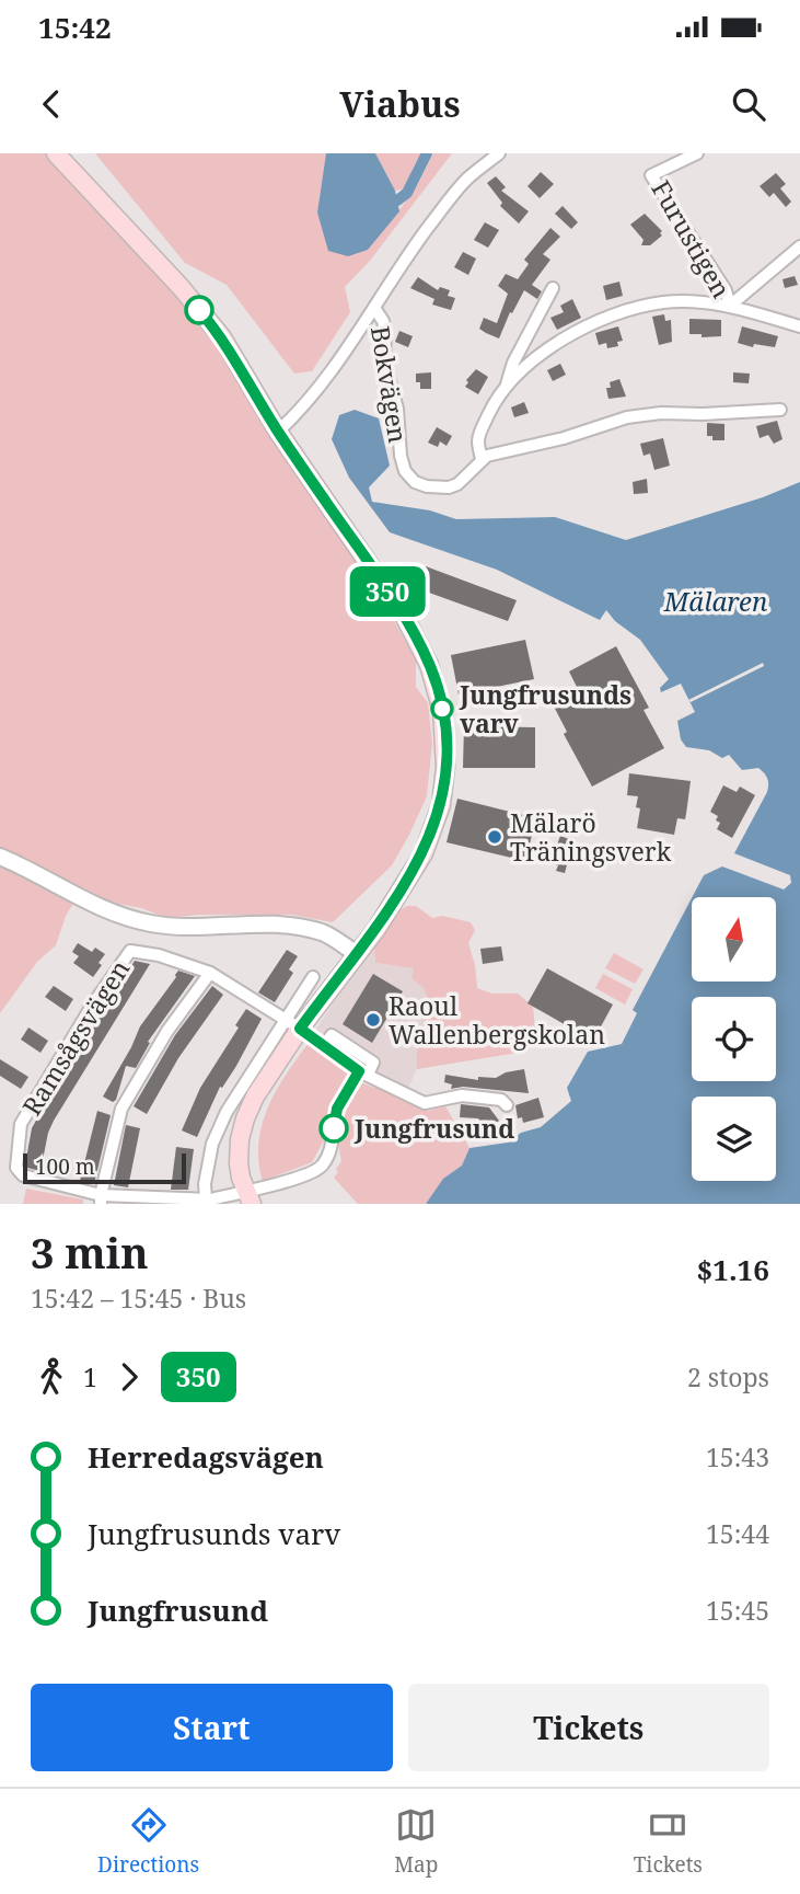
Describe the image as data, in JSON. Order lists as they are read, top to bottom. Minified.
{"streets":{"street":["Furustigen","Bokvägen","Ramsågsvägen"]},"water":["Mälaren"],"places":["Jungfrusunds varv","Mälarö Träningsverk","Raoul Wallenbergskolan","Jungfrusund"],"lines":["bus line 350"],"scale_bar":"100 m","north":"top","page":{"status":"15:42","header":"Viabus","on_map":"350","scale":"100 m","heading":["3 min","15:42 – 15:45 · Bus","$1.16"],"legs":["1","350","2 stops"],"list":[{"name":"Herredagsvägen","value":"15:43"},{"name":"Jungfrusunds varv","value":"15:44"},{"name":"Jungfrusund","value":"15:45"}],"buttons":["Start","Tickets"],"tabs":["Directions","Map","Tickets"]}}
